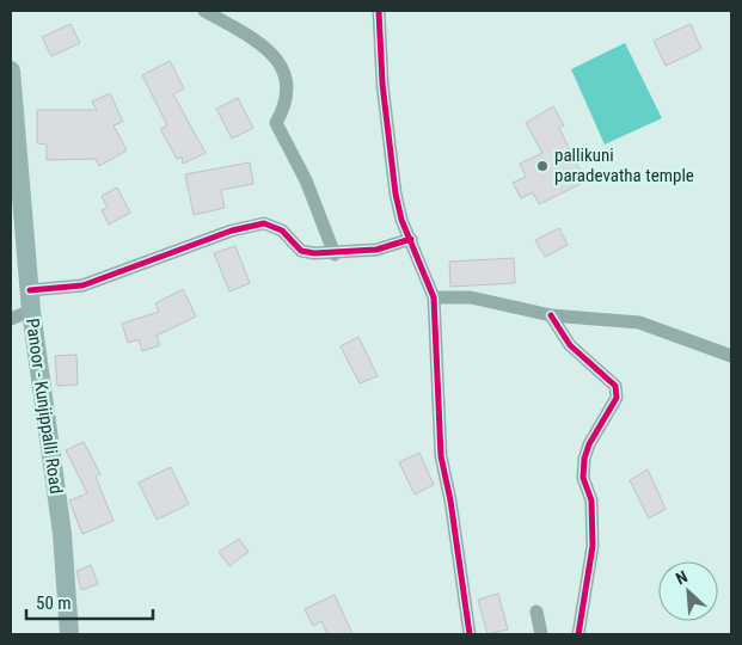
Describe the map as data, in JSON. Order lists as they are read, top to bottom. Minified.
{"streets":{"main road":["Panoor - Kunjippalli Road"]},"places":["pallikuni paradevatha temple"],"scale_bar":"50 m","north":"top left"}
